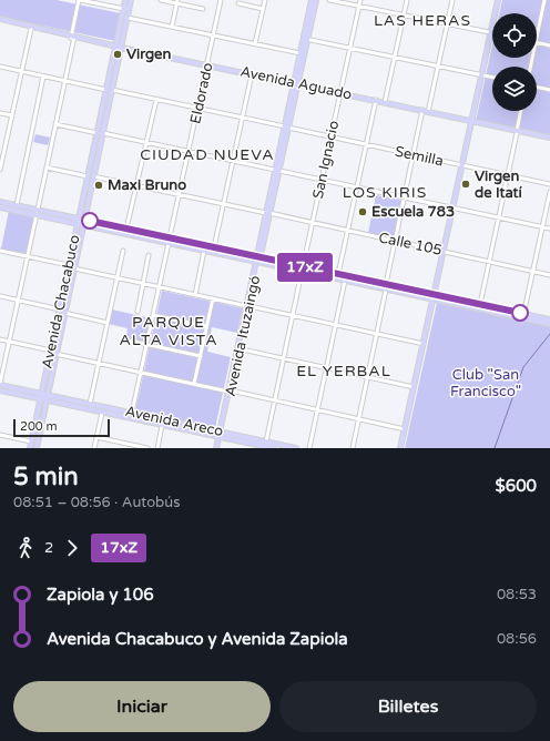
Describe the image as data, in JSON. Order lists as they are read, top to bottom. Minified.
{"streets":{"main road":["Avenida Aguado","Avenida Chacabuco","Avenida Ituzaingó","Avenida Areco"],"street":["Eldorado","Semilla","San Ignacio","Calle 105"]},"crossings":[["Avenida Aguado","Eldorado"],["Avenida Aguado","San Ignacio"],["Avenida Aguado","Avenida Chacabuco"],["Avenida Aguado","Avenida Ituzaingó"],["Eldorado","Semilla"],["Eldorado","Calle 105"],["Eldorado","Avenida Areco"],["Semilla","San Ignacio"],["Semilla","Avenida Chacabuco"],["Semilla","Avenida Ituzaingó"],["San Ignacio","Calle 105"],["San Ignacio","Avenida Areco"],["Calle 105","Avenida Chacabuco"],["Calle 105","Avenida Ituzaingó"],["Avenida Chacabuco","Avenida Areco"],["Avenida Ituzaingó","Avenida Areco"]],"districts":["LAS HERAS","CIUDAD NUEVA","LOS KIRIS","PARQUE ALTA VISTA","EL YERBAL"],"parks":["Club \"San Francisco\""],"places":["Virgen","Virgen de Itatí","Maxi Bruno","Escuela 783"],"lines":["bus line 17xZ"],"scale_bar":"200 m","page":{"on_map":"17xZ","scale":"200 m","heading":["5 min","08:51 – 08:56 · Autobús","$600"],"legs":["2","17xZ"],"list":[{"name":"Zapiola y 106","value":"08:53"},{"name":"Avenida Chacabuco y Avenida Zapiola","value":"08:56"}],"buttons":["Iniciar","Billetes"]}}
